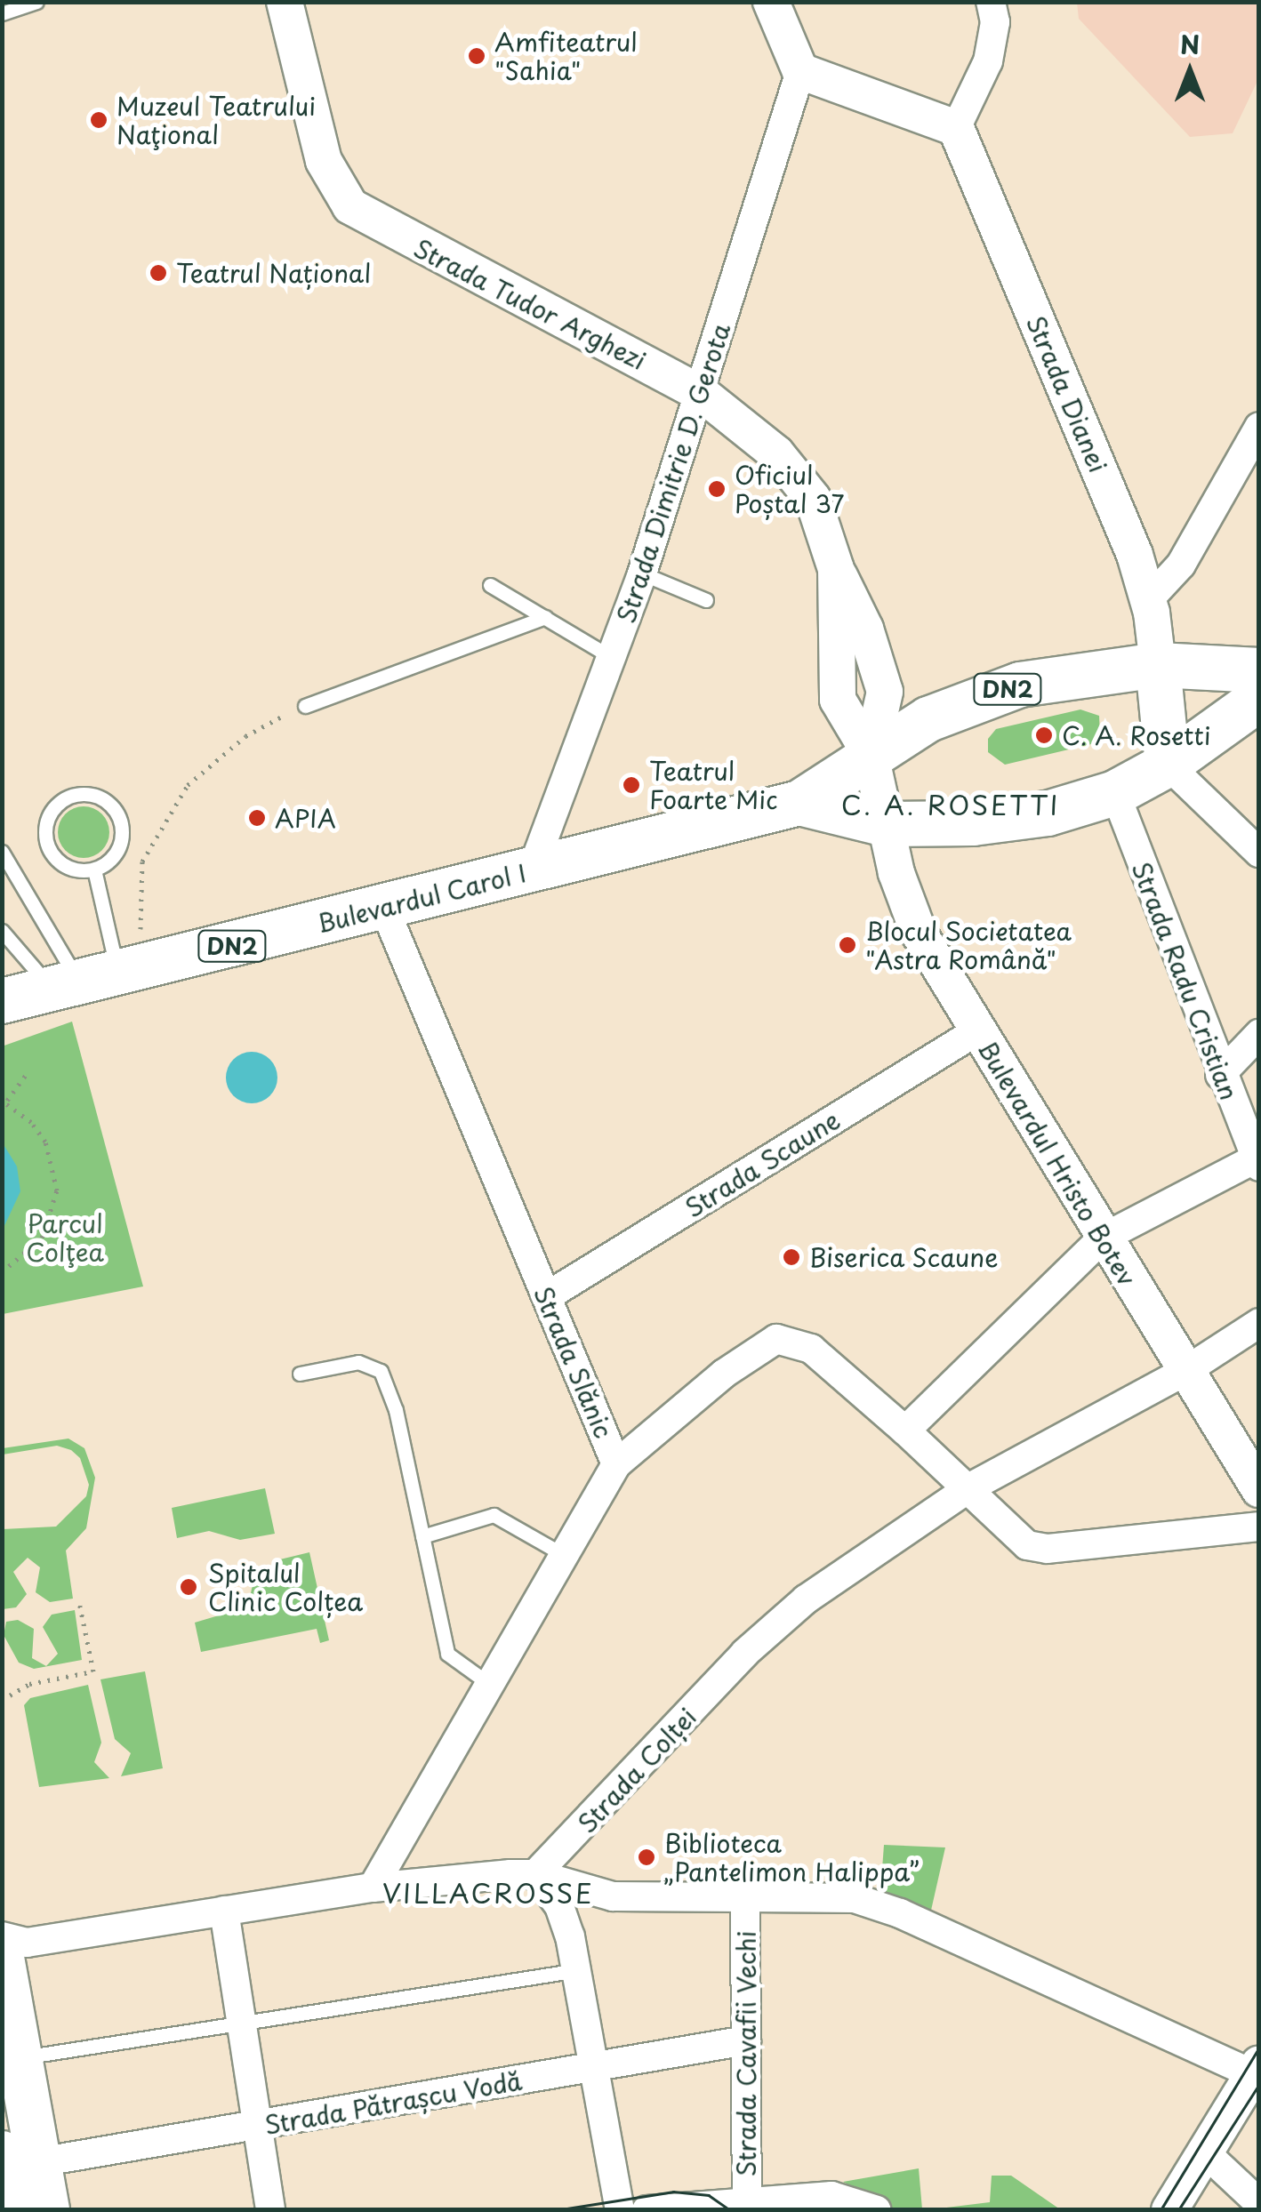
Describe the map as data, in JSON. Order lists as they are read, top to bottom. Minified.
{"streets":{"main road":["DN2","Bulevardul Carol I"],"street":["Strada Tudor Arghezi","Strada Dianei","Strada Dimitrie D. Gerota","Strada Radu Cristian","Bulevardul Hristo Botev","Strada Scaune","Strada Slănic","Strada Colței","Strada Cavafii Vechi","Strada Pătrașcu Vodă"]},"crossings":[["Strada Tudor Arghezi","Strada Dimitrie D. Gerota"],["Strada Tudor Arghezi","DN2"],["Strada Tudor Arghezi","Bulevardul Hristo Botev"],["Strada Dianei","DN2"],["Strada Dimitrie D. Gerota","Bulevardul Carol I"],["DN2","Bulevardul Carol I"],["DN2","Strada Radu Cristian"],["DN2","Bulevardul Hristo Botev"],["Bulevardul Carol I","Strada Slănic"],["Bulevardul Hristo Botev","Strada Scaune"],["Bulevardul Hristo Botev","Strada Colței"],["Strada Scaune","Strada Slănic"],["Strada Cavafii Vechi","Strada Pătrașcu Vodă"]],"districts":["C. A. ROSETTI","VILLACROSSE"],"parks":["Parcul Colţea"],"places":["Amfiteatrul \"Sahia\"","Muzeul Teatrului Naţional","Teatrul Național","Oficiul Poștal 37","C. A. Rosetti","Teatrul Foarte Mic","APIA","Blocul Societatea \"Astra Română\"","Biserica Scaune","Spitalul Clinic Colțea","Biblioteca „Pantelimon Halippa”"],"north":"top"}
